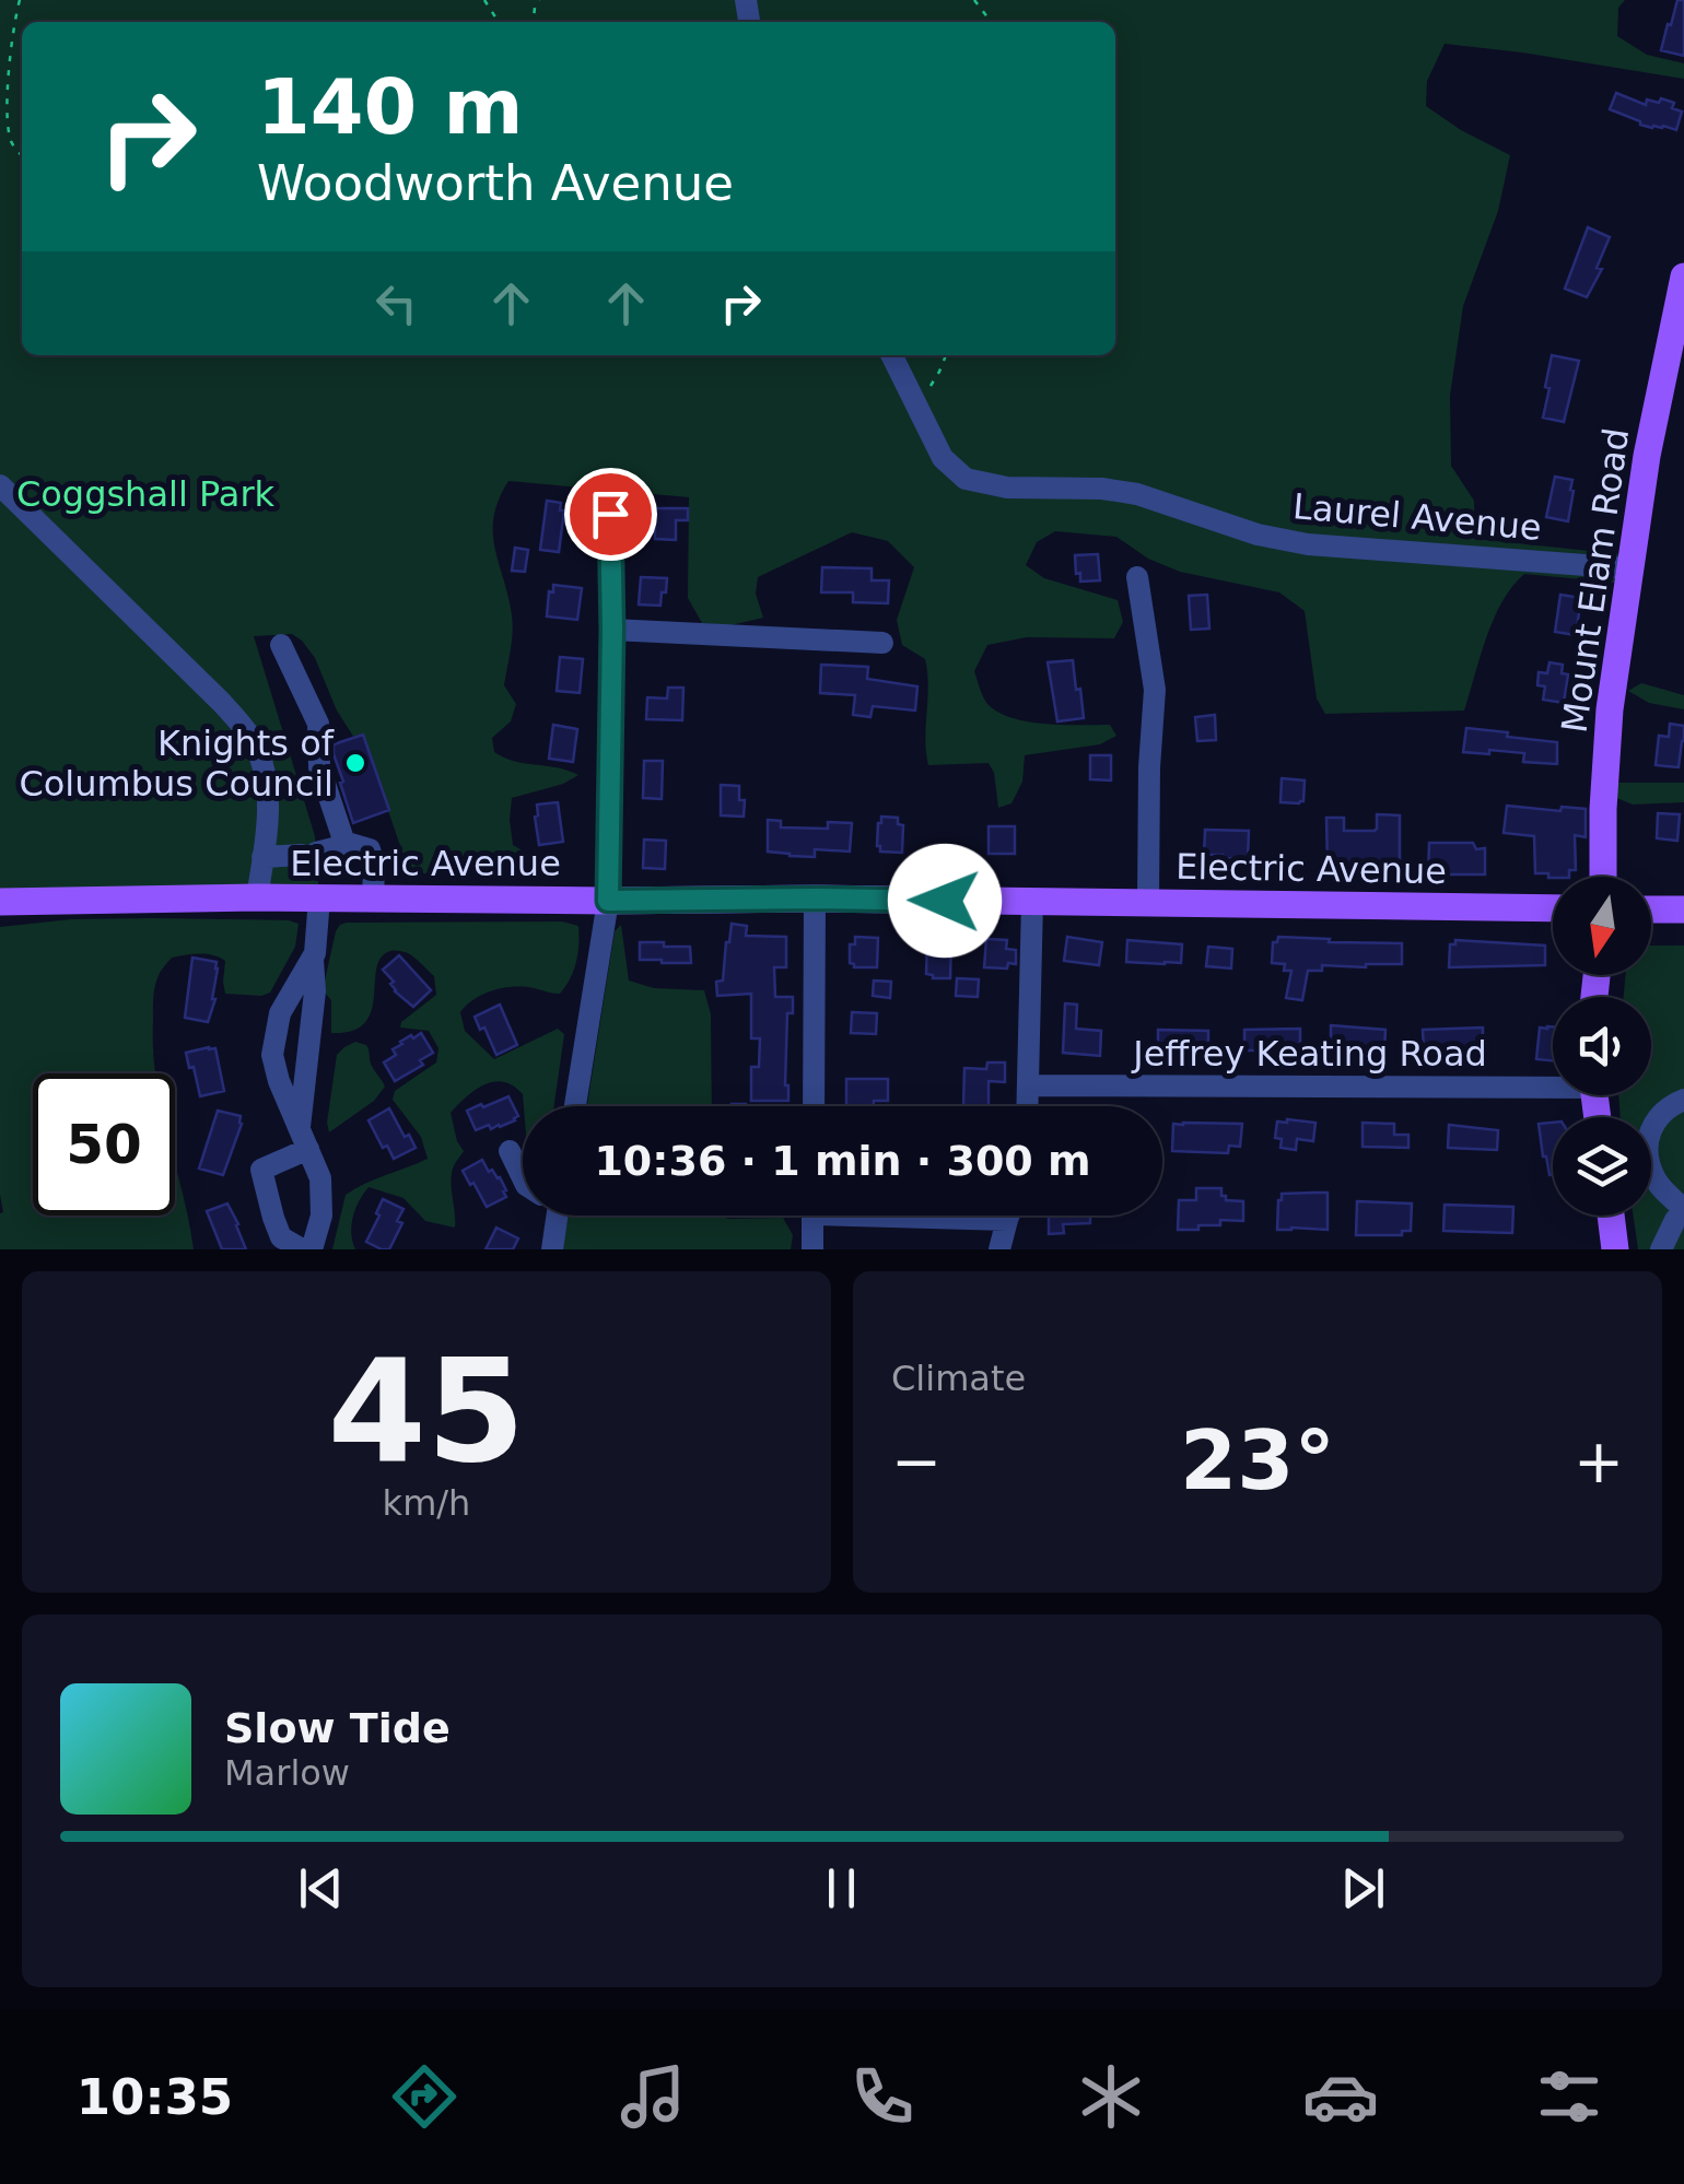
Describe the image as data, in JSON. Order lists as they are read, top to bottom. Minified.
{"streets":{"main road":["Mount Elam Road","Electric Avenue"],"street":["Laurel Avenue","Jeffrey Keating Road"]},"crossings":[["Laurel Avenue","Mount Elam Road"]],"parks":["Coggshall Park"],"places":["Knights of Columbus Council"],"north":"bottom","page":{"turn":["140 m","Woodworth Avenue"],"limit":"50","trip":"10:36 · 1 min · 300 m","tile":[["45","km/h"],"Climate"],"heat":["−","23°","+"],"song":["Slow Tide","Marlow"],"tabs":"10:35"}}
